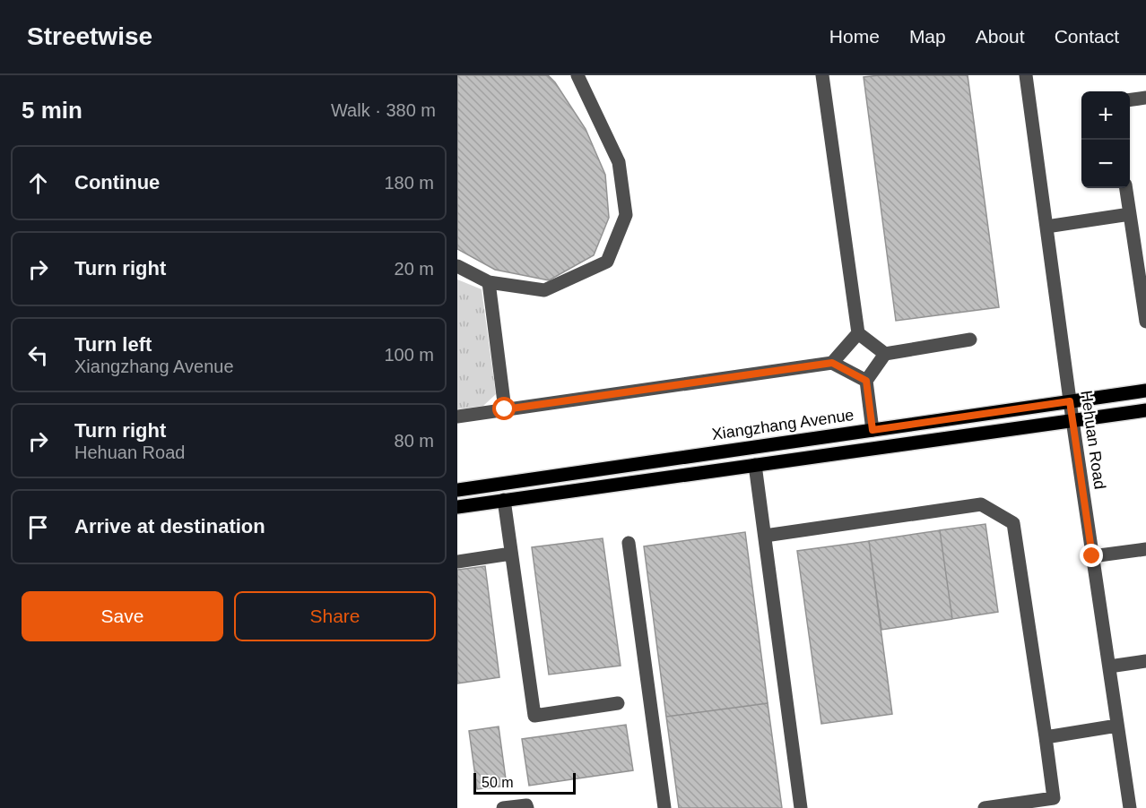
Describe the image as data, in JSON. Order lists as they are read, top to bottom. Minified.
{"streets":{"main road":["Xiangzhang Avenue"],"street":["Hehuan Road"]},"crossings":[["Xiangzhang Avenue","Hehuan Road"]],"scale_bar":"50 m","page":{"header":"Streetwise","nav":["Home","Map","About","Contact"],"heading":["5 min","Walk · 380 m"],"map_buttons":["+","−"],"list":[["Continue","180 m"],["Turn right","20 m"],["Turn left","Xiangzhang Avenue","100 m"],["Turn right","Hehuan Road","80 m"],"Arrive at destination"],"buttons":["Save","Share"],"scale":"50 m"}}
